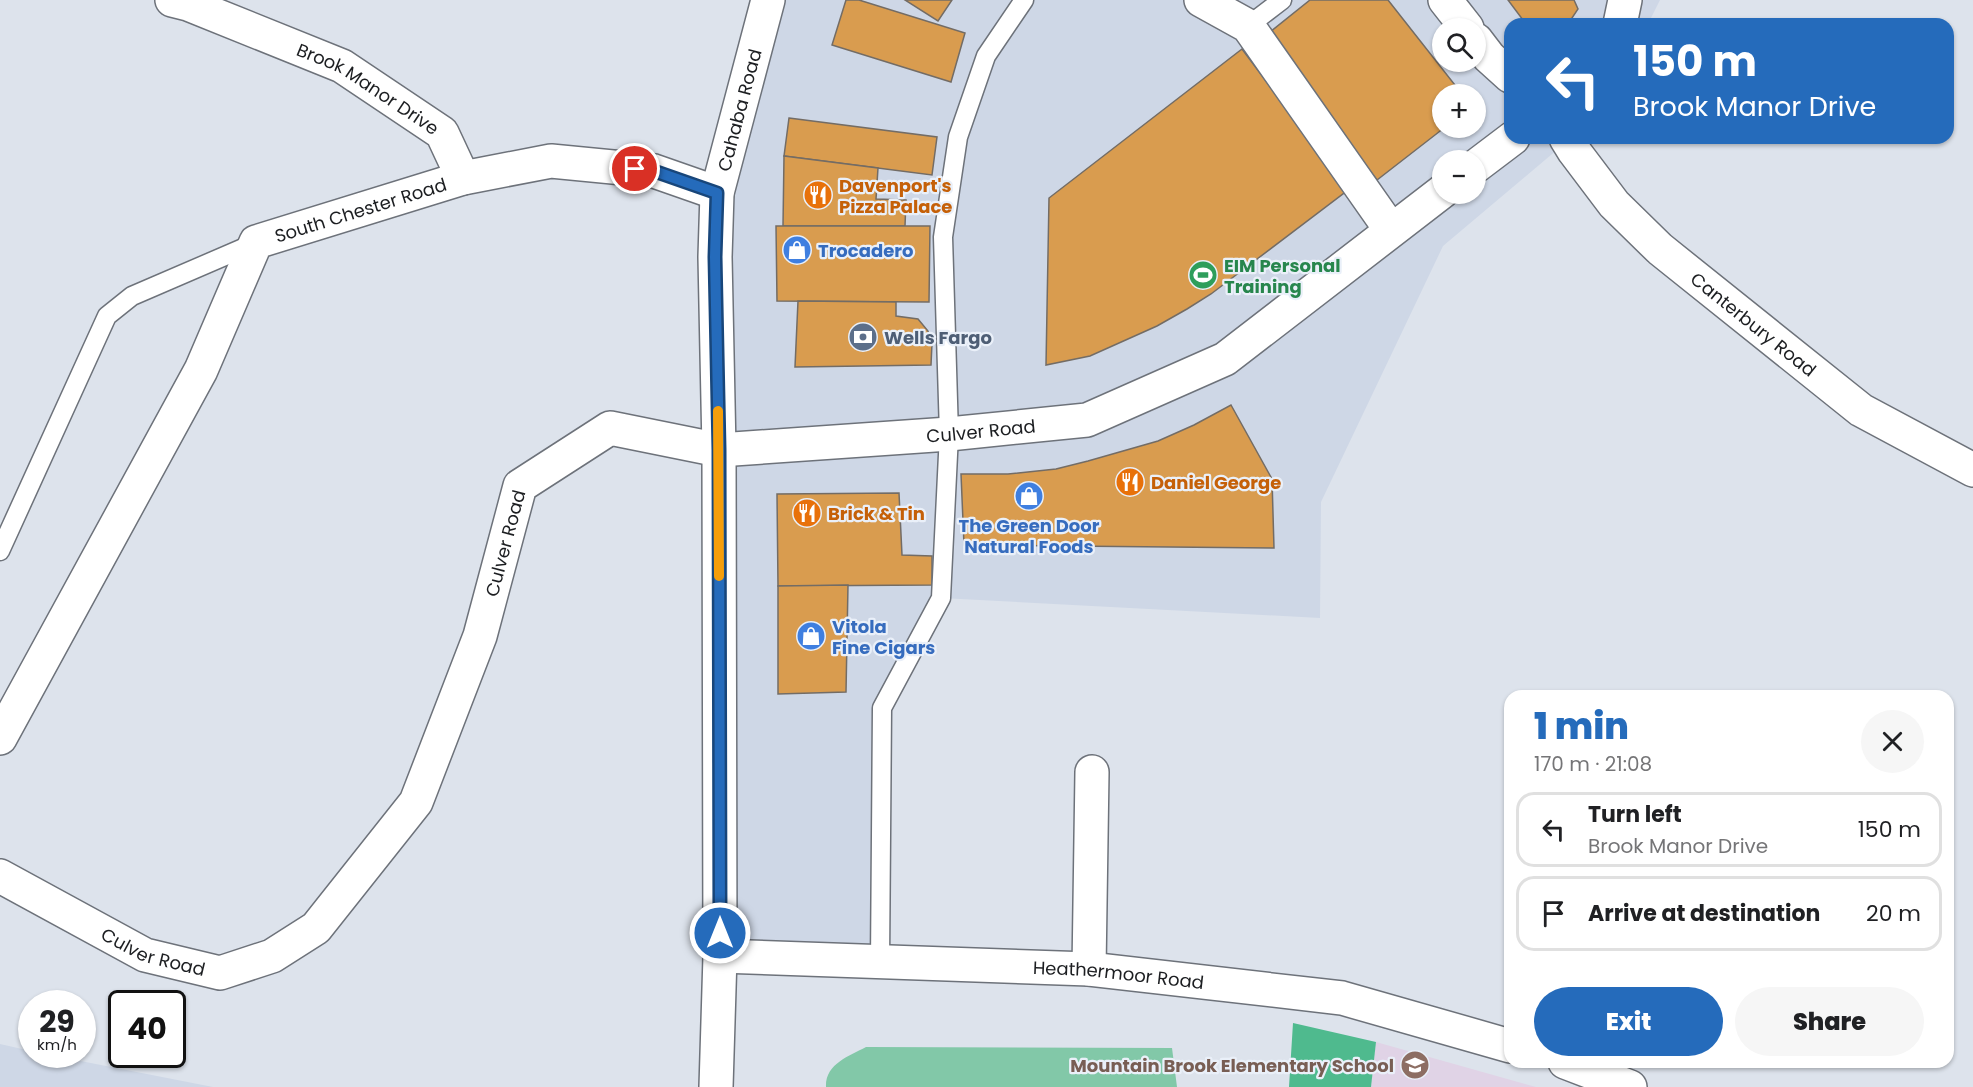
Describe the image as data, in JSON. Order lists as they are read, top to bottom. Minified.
{"streets":{"street":["Brook Manor Drive","Cahaba Road","South Chester Road","Canterbury Road","Culver Road","Heathermoor Road"]},"crossings":[["Brook Manor Drive","South Chester Road"],["Cahaba Road","Culver Road"],["Cahaba Road","Heathermoor Road"]],"places":{"restaurant":["Davenport's Pizza Palace","Daniel George","Brick & Tin"],"shop":["Trocadero","The Green Door Natural Foods","Vitola Fine Cigars"],"sports":["EIM Personal Training"],"bank":["Wells Fargo"],"school or university":["Mountain Brook Elementary School"]},"page":{"map_buttons":["+","−"],"turn":["150 m","Brook Manor Drive"],"heading":["1 min","170 m · 21:08"],"list":[{"name":"Turn left","note":"Brook Manor Drive","value":"150 m"},{"name":"Arrive at destination","value":"20 m"}],"buttons":["Exit","Share"],"speed":"29 km/h","limit":"40"}}
